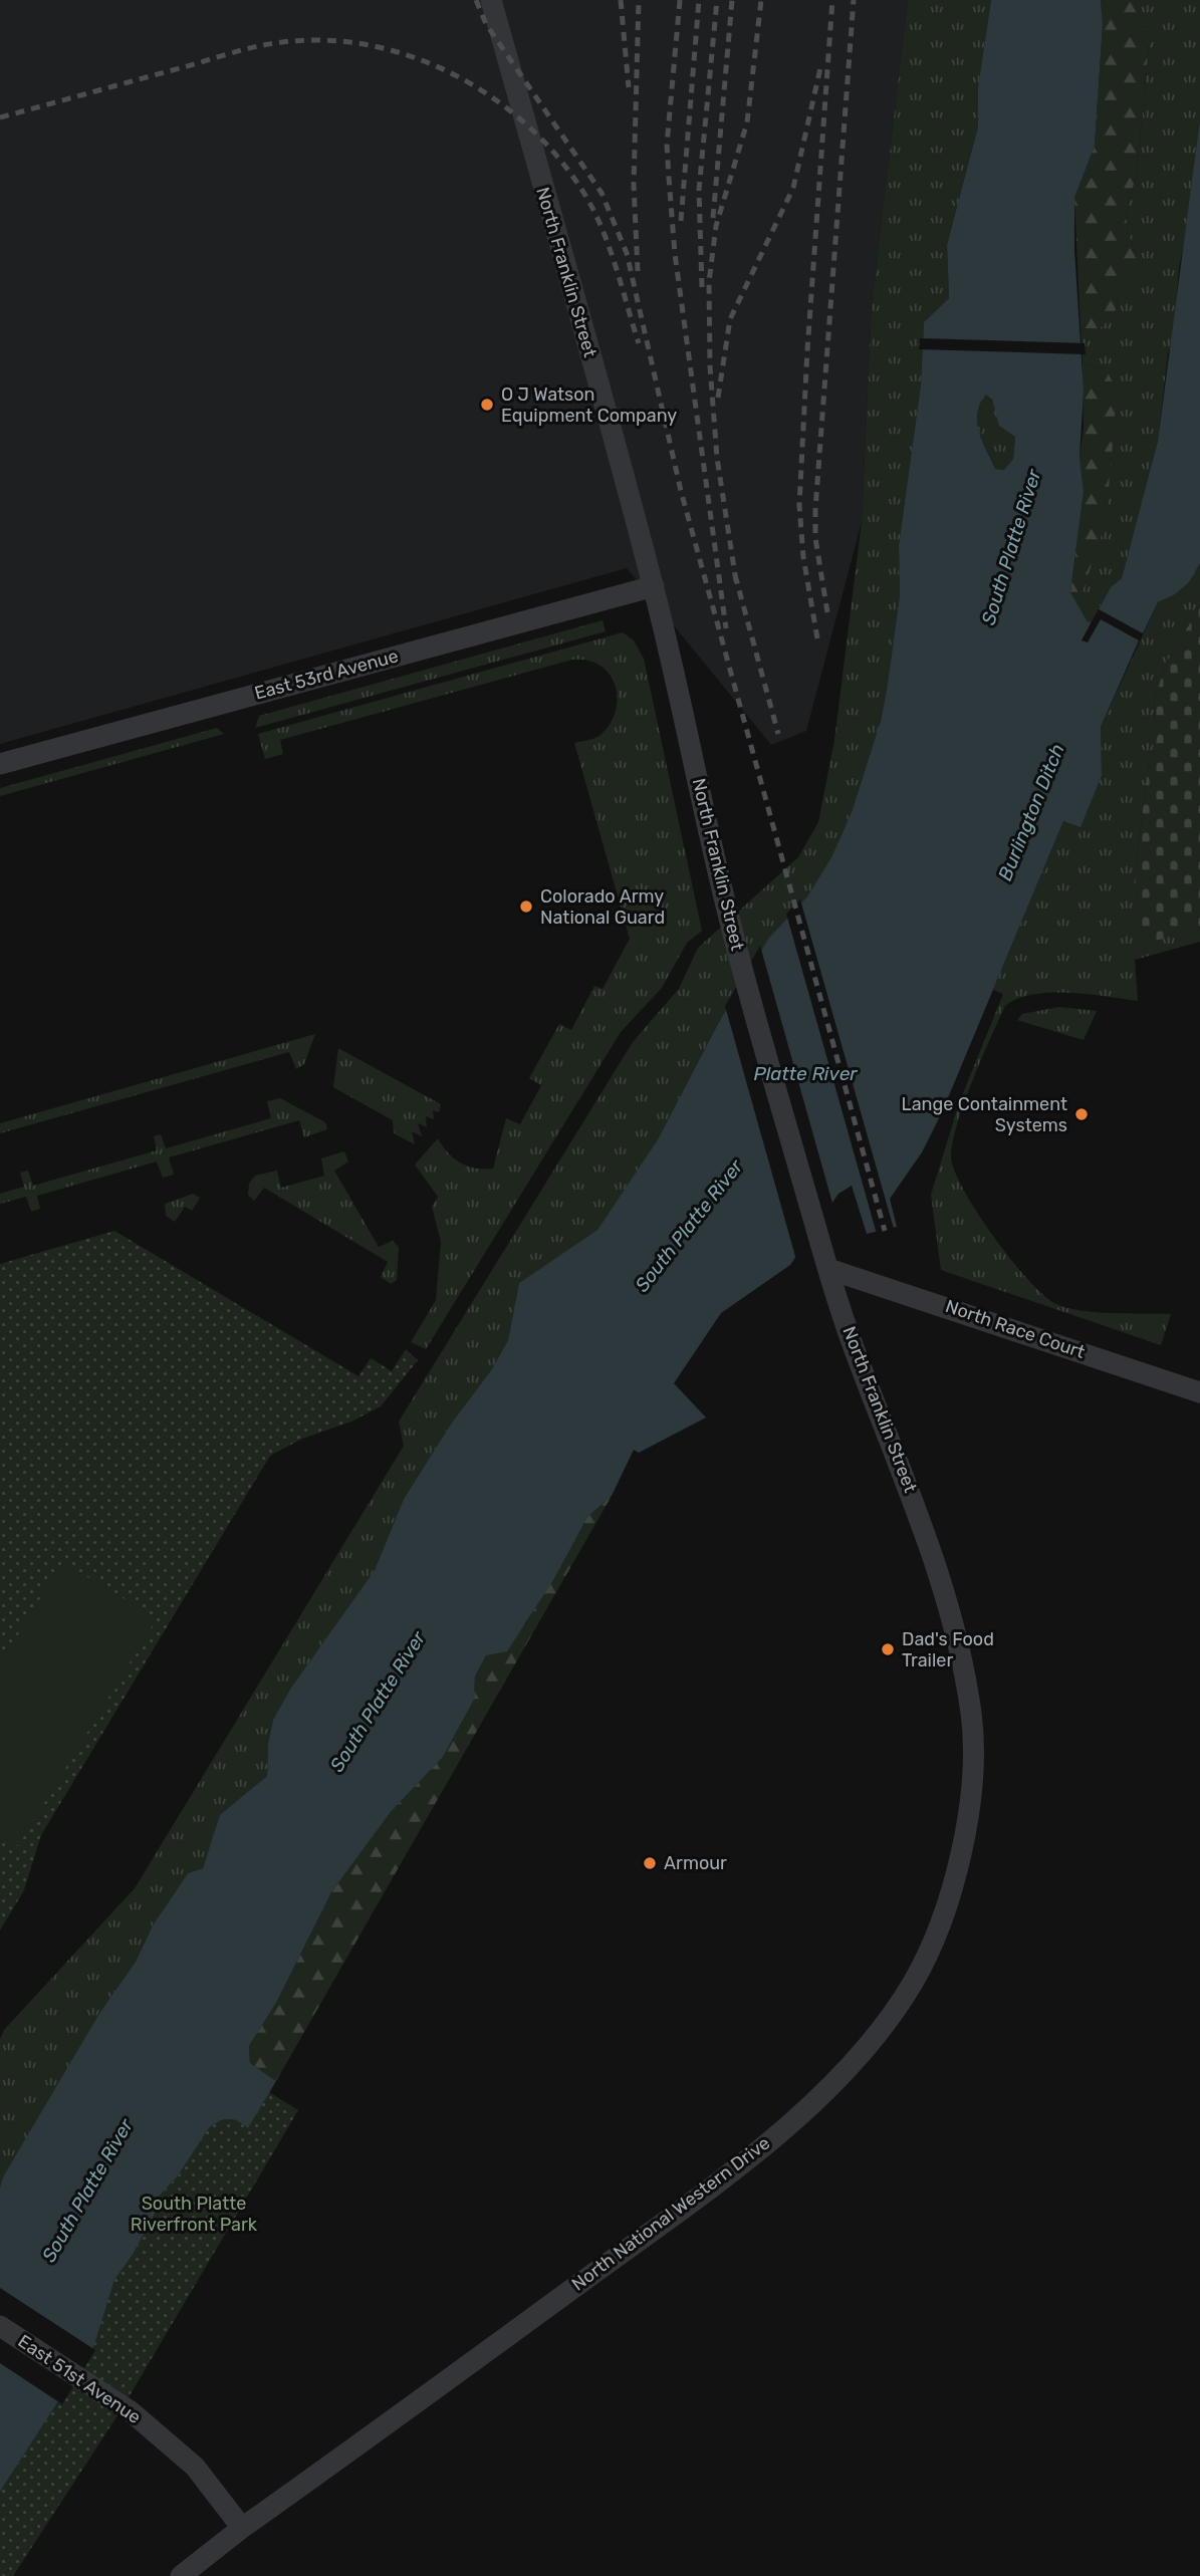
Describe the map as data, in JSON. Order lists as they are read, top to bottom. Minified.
{"streets":{"street":["North Franklin Street","East 53rd Avenue","North Race Court","North National Western Drive","East 51st Avenue"]},"crossings":[["North Franklin Street","East 53rd Avenue"],["North Franklin Street","North Race Court"],["North Franklin Street","North National Western Drive"],["North National Western Drive","East 51st Avenue"]],"water":["South Platte River","Burlington Ditch","Platte River"],"parks":["South Platte Riverfront Park"],"places":["O J Watson Equipment Company","Colorado Army National Guard","Lange Containment Systems","Dad's Food Trailer","Armour"]}
